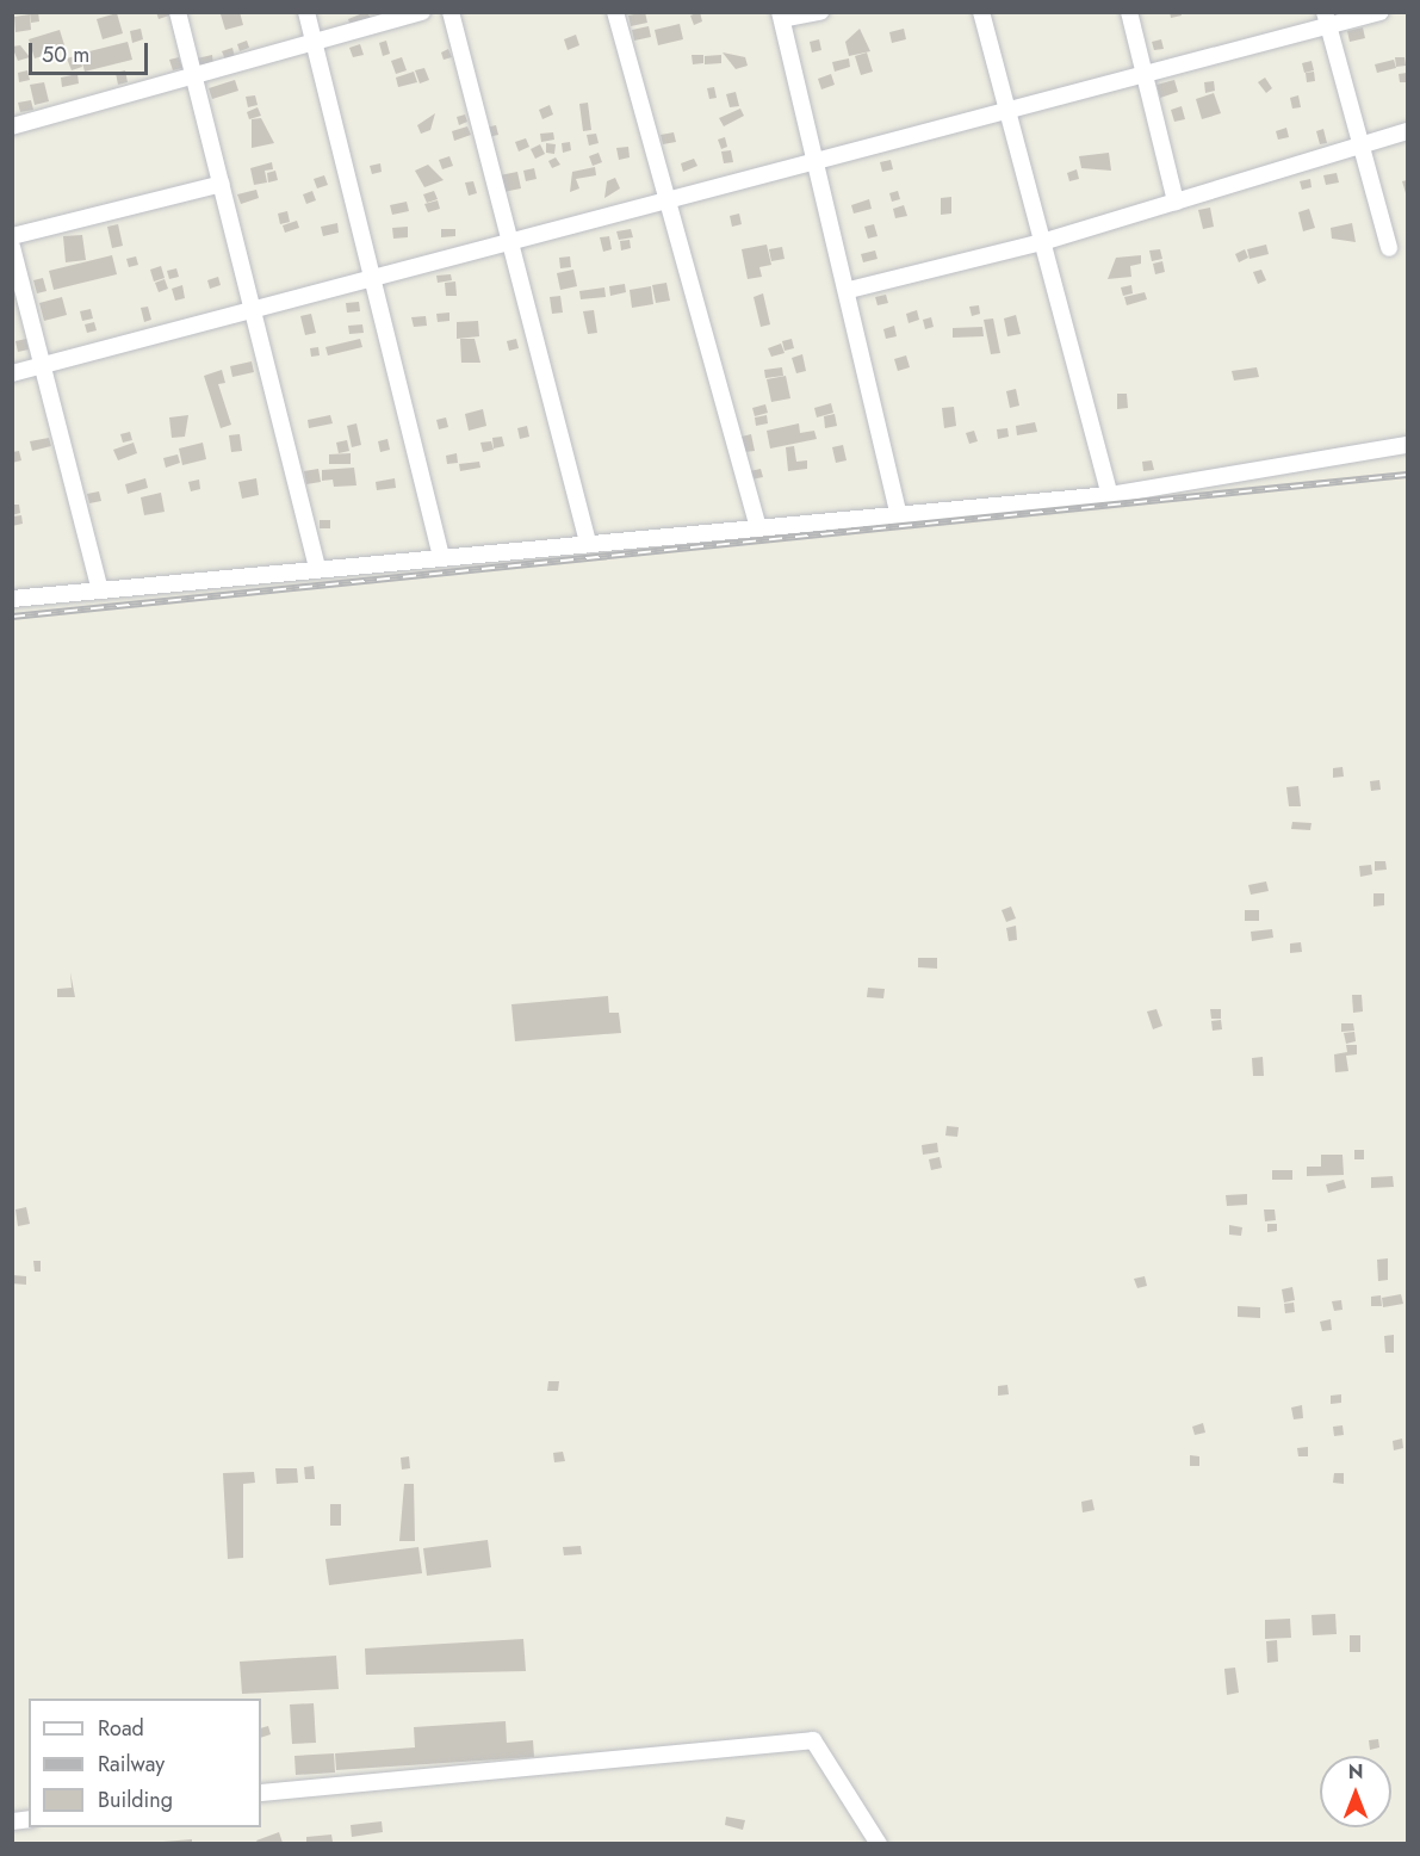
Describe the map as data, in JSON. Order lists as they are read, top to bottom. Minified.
{"legend":["Road","Railway","Building"],"scale_bar":"50 m","north":"top"}
